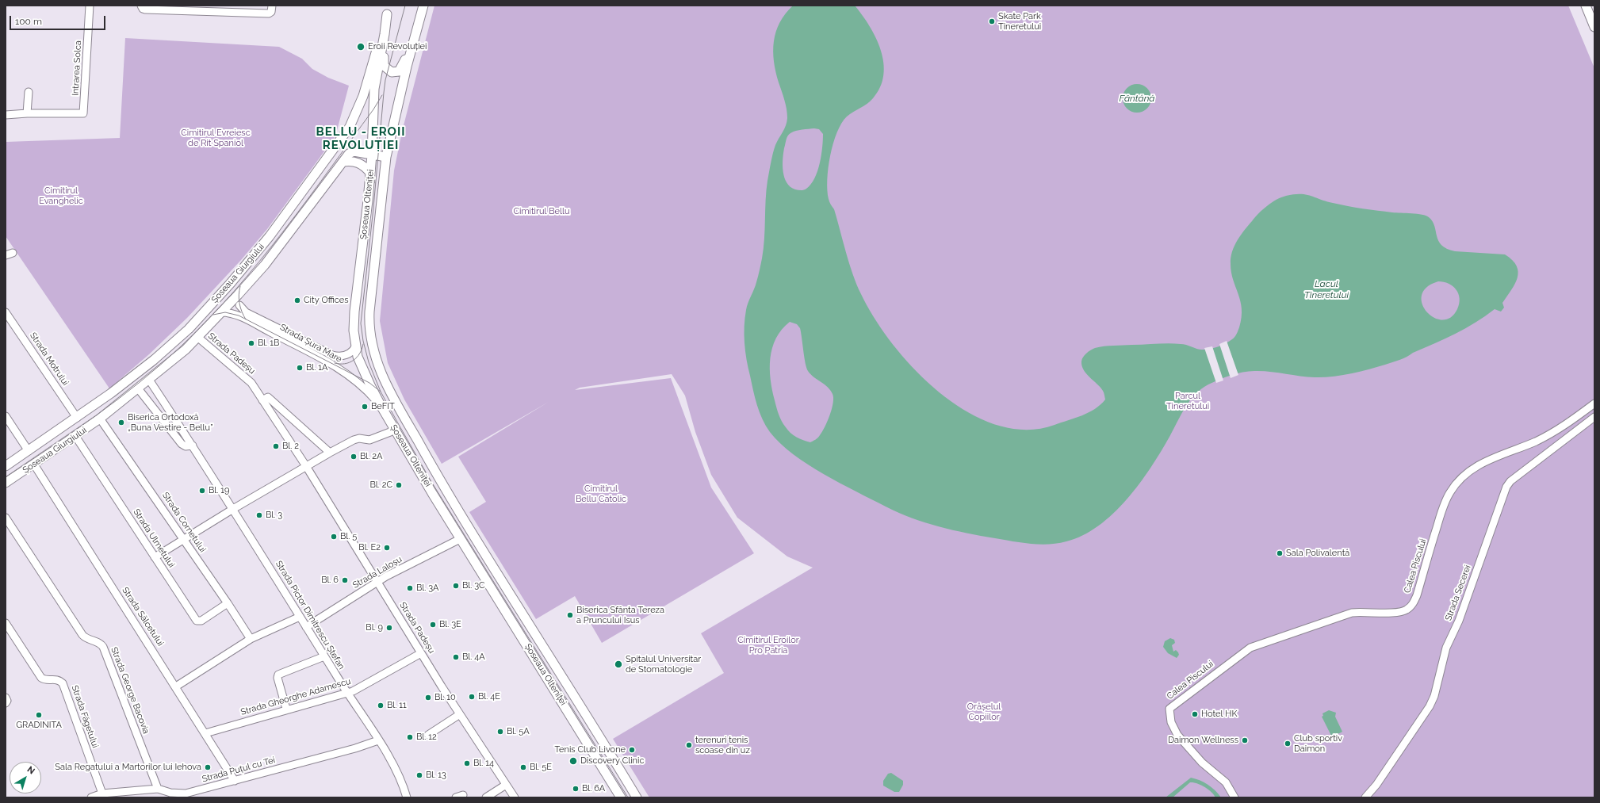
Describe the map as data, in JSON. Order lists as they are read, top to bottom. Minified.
{"streets":{"main road":["Șoseaua Olteniței","Șoseaua Giurgiului"],"street":["Intrarea Solca","Strada Șura Mare","Strada Padeșu","Strada Motrului","Strada Cornetului","Strada Ulmetului","Calea Piscului","Strada Laloșu","Strada Secerei","Strada Pictor Dimitrescu Ștefan","Strada Sălcetului","Strada George Bacovia","Strada Gheorghe Adamescu","Strada Făgetului","Strada Puțul cu Tei"]},"crossings":[["Șoseaua Olteniței","Șoseaua Giurgiului"],["Șoseaua Olteniței","Strada Șura Mare"],["Șoseaua Olteniței","Strada Laloșu"],["Șoseaua Giurgiului","Strada Șura Mare"],["Șoseaua Giurgiului","Strada Padeșu"],["Șoseaua Giurgiului","Strada Motrului"],["Șoseaua Giurgiului","Strada Cornetului"],["Șoseaua Giurgiului","Strada Ulmetului"],["Șoseaua Giurgiului","Strada Pictor Dimitrescu Ștefan"],["Șoseaua Giurgiului","Strada Sălcetului"],["Strada Padeșu","Strada Laloșu"],["Strada Padeșu","Strada Gheorghe Adamescu"],["Strada Cornetului","Strada Ulmetului"],["Strada Laloșu","Strada Pictor Dimitrescu Ștefan"],["Strada Pictor Dimitrescu Ștefan","Strada Gheorghe Adamescu"],["Strada Pictor Dimitrescu Ștefan","Strada Puțul cu Tei"],["Strada Sălcetului","Strada Gheorghe Adamescu"],["Strada Sălcetului","Strada Puțul cu Tei"],["Strada George Bacovia","Strada Puțul cu Tei"],["Strada Făgetului","Strada Puțul cu Tei"]],"districts":["BELLU - EROII REVOLUȚIEI"],"water":["Fântănă","Lacul Tineretului"],"parks":["Cimitirul Evreiesc de Rit Spaniol","Cimitirul Evanghelic","Cimitirul Bellu","Parcul Tineretului","Cimitirul Bellu Catolic","Cimitirul Eroilor Pro Patria","Orășelul Copiilor"],"places":["Skate Park Tineretului","Eroii Revoluției","City Offices","Bl. 1B","Bl. 1A","BeFIT","Biserica Ortodoxă „Buna Vestire - Bellu”","Bl. 2","Bl. 2A","Bl. 2C","Bl. 19","Bl. 3","Bl. 5","Bl. E2","Sala Polivalentă","Bl. 6","Bl. 3C","Bl. 3A","Biserica Sfânta Tereza a Pruncului Isus","Bl. 3E","Bl. 9","Bl. 4A","Spitalul Universitar de Stomatologie","Bl. 4E","Bl. 10","Bl. 11","Hotel HK","GRADINITA","Bl. 5A","Bl. 12","Daimon Wellness","Club sportiv Daimon","terenuri tenis scoase din uz","Tenis Club Livone","Discovery Clinic","Bl. 14","Sala Regatului a Martorilor lui Iehova","Bl. 5E","Bl. 13","Bl. 6A"],"scale_bar":"100 m","north":"top right"}
